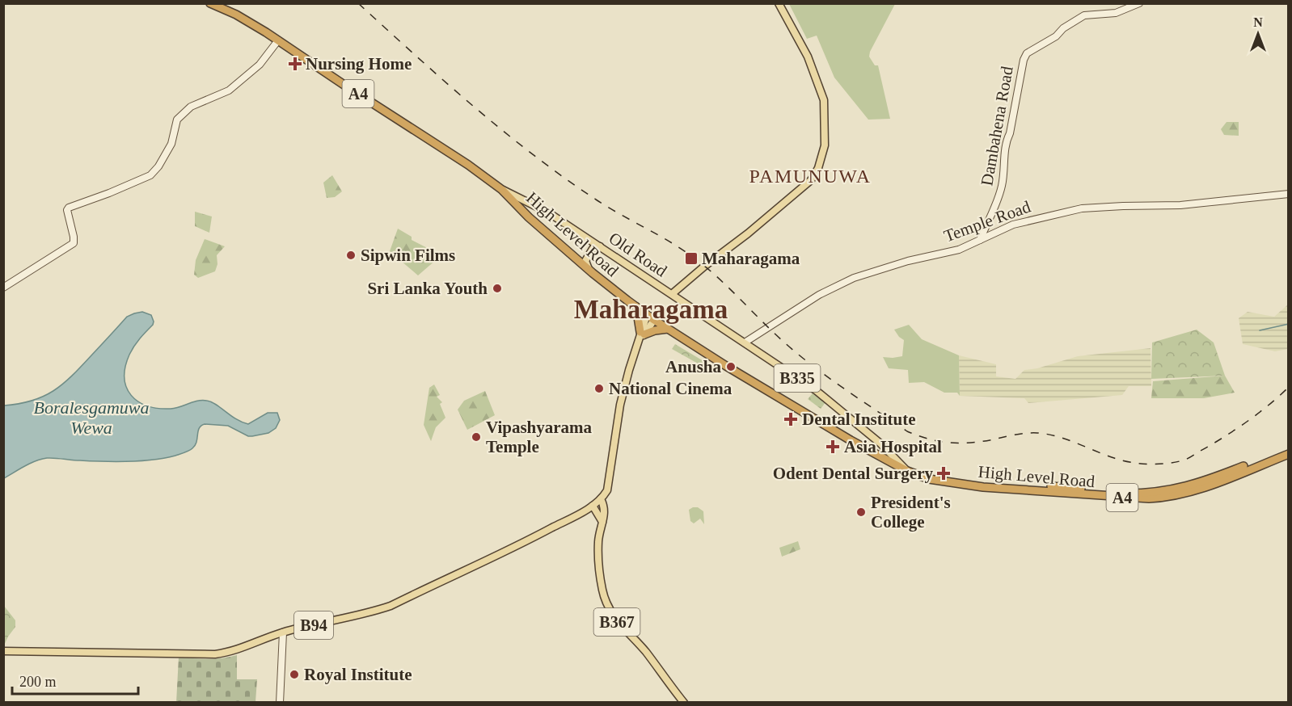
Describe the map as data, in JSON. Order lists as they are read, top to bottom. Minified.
{"streets":{"highway":["A4","High Level Road"],"main road":["Old Road","B335","B367","B94"],"street":["Dambahena Road","Temple Road"]},"crossings":[["Dambahena Road","Temple Road"],["Temple Road","Old Road"],["High Level Road","Old Road"],["High Level Road","B94"],["B367","B94"]],"districts":["PAMUNUWA","Maharagama"],"water":["Boralesgamuwa Wewa"],"places":{"health":["Nursing Home","Dental Institute","Asia Hospital","Odent Dental Surgery"],"other":["Sipwin Films","Sri Lanka Youth","Anusha","National Cinema","Vipashyarama Temple","President's College","Royal Institute"],"transit":["Maharagama"]},"scale_bar":"200 m","north":"top"}
